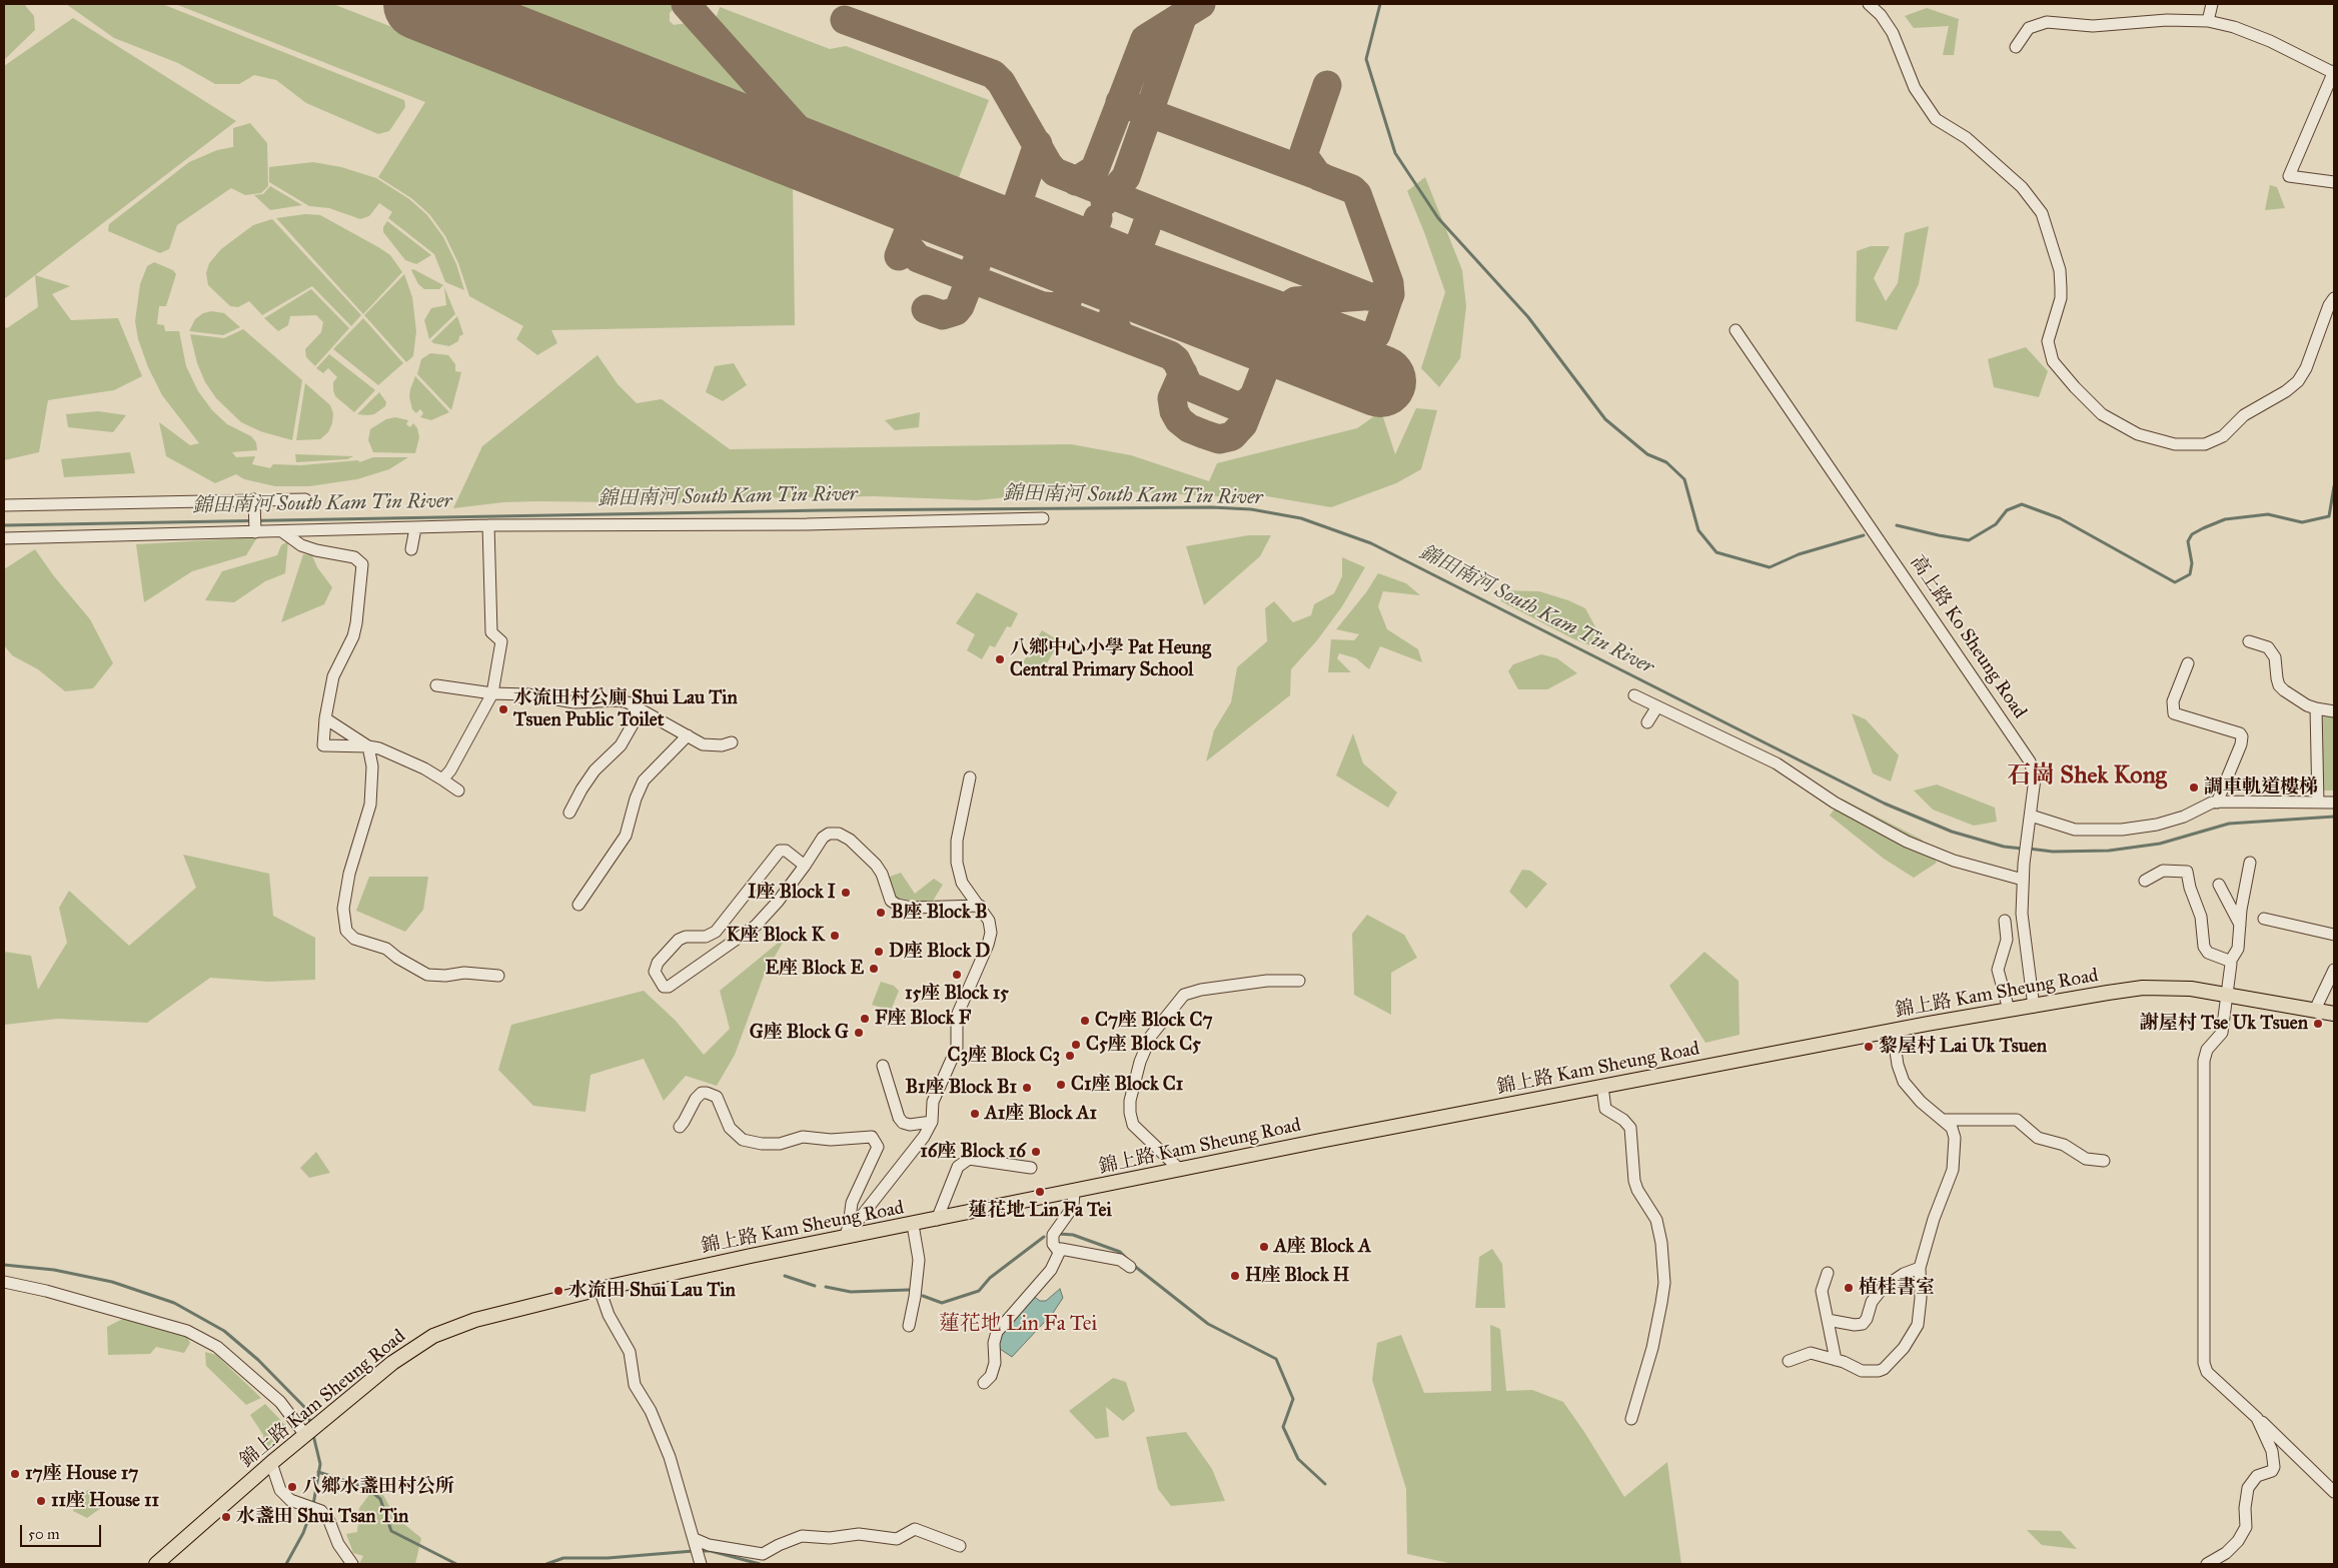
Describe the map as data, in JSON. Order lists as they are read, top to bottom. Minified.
{"streets":{"main road":["錦上路 Kam Sheung Road"],"street":["高上路 Ko Sheung Road"]},"crossings":[["高上路 Ko Sheung Road","錦上路 Kam Sheung Road"]],"districts":["石崗 Shek Kong","蓮花地 Lin Fa Tei"],"water":["錦田南河 South Kam Tin River"],"places":["八鄉中心小學 Pat Heung Central Primary School","水流田村公廁 Shui Lau Tin Tsuen Public Toilet","調車軌道樓梯","I座 Block I","B座 Block B","K座 Block K","D座 Block D","E座 Block E","15座 Block 15","F座 Block F","C7座 Block C7","謝屋村 Tse Uk Tsuen","G座 Block G","C5座 Block C5","黎屋村 Lai Uk Tsuen","C3座 Block C3","C1座 Block C1","B1座 Block B1","A1座 Block A1","16座 Block 16","蓮花地 Lin Fa Tei","A座 Block A","H座 Block H","植桂書室","水流田 Shui Lau Tin","17座 House 17","八鄉水盞田村公所","11座 House 11","水盞田 Shui Tsan Tin"],"scale_bar":"50 m"}
